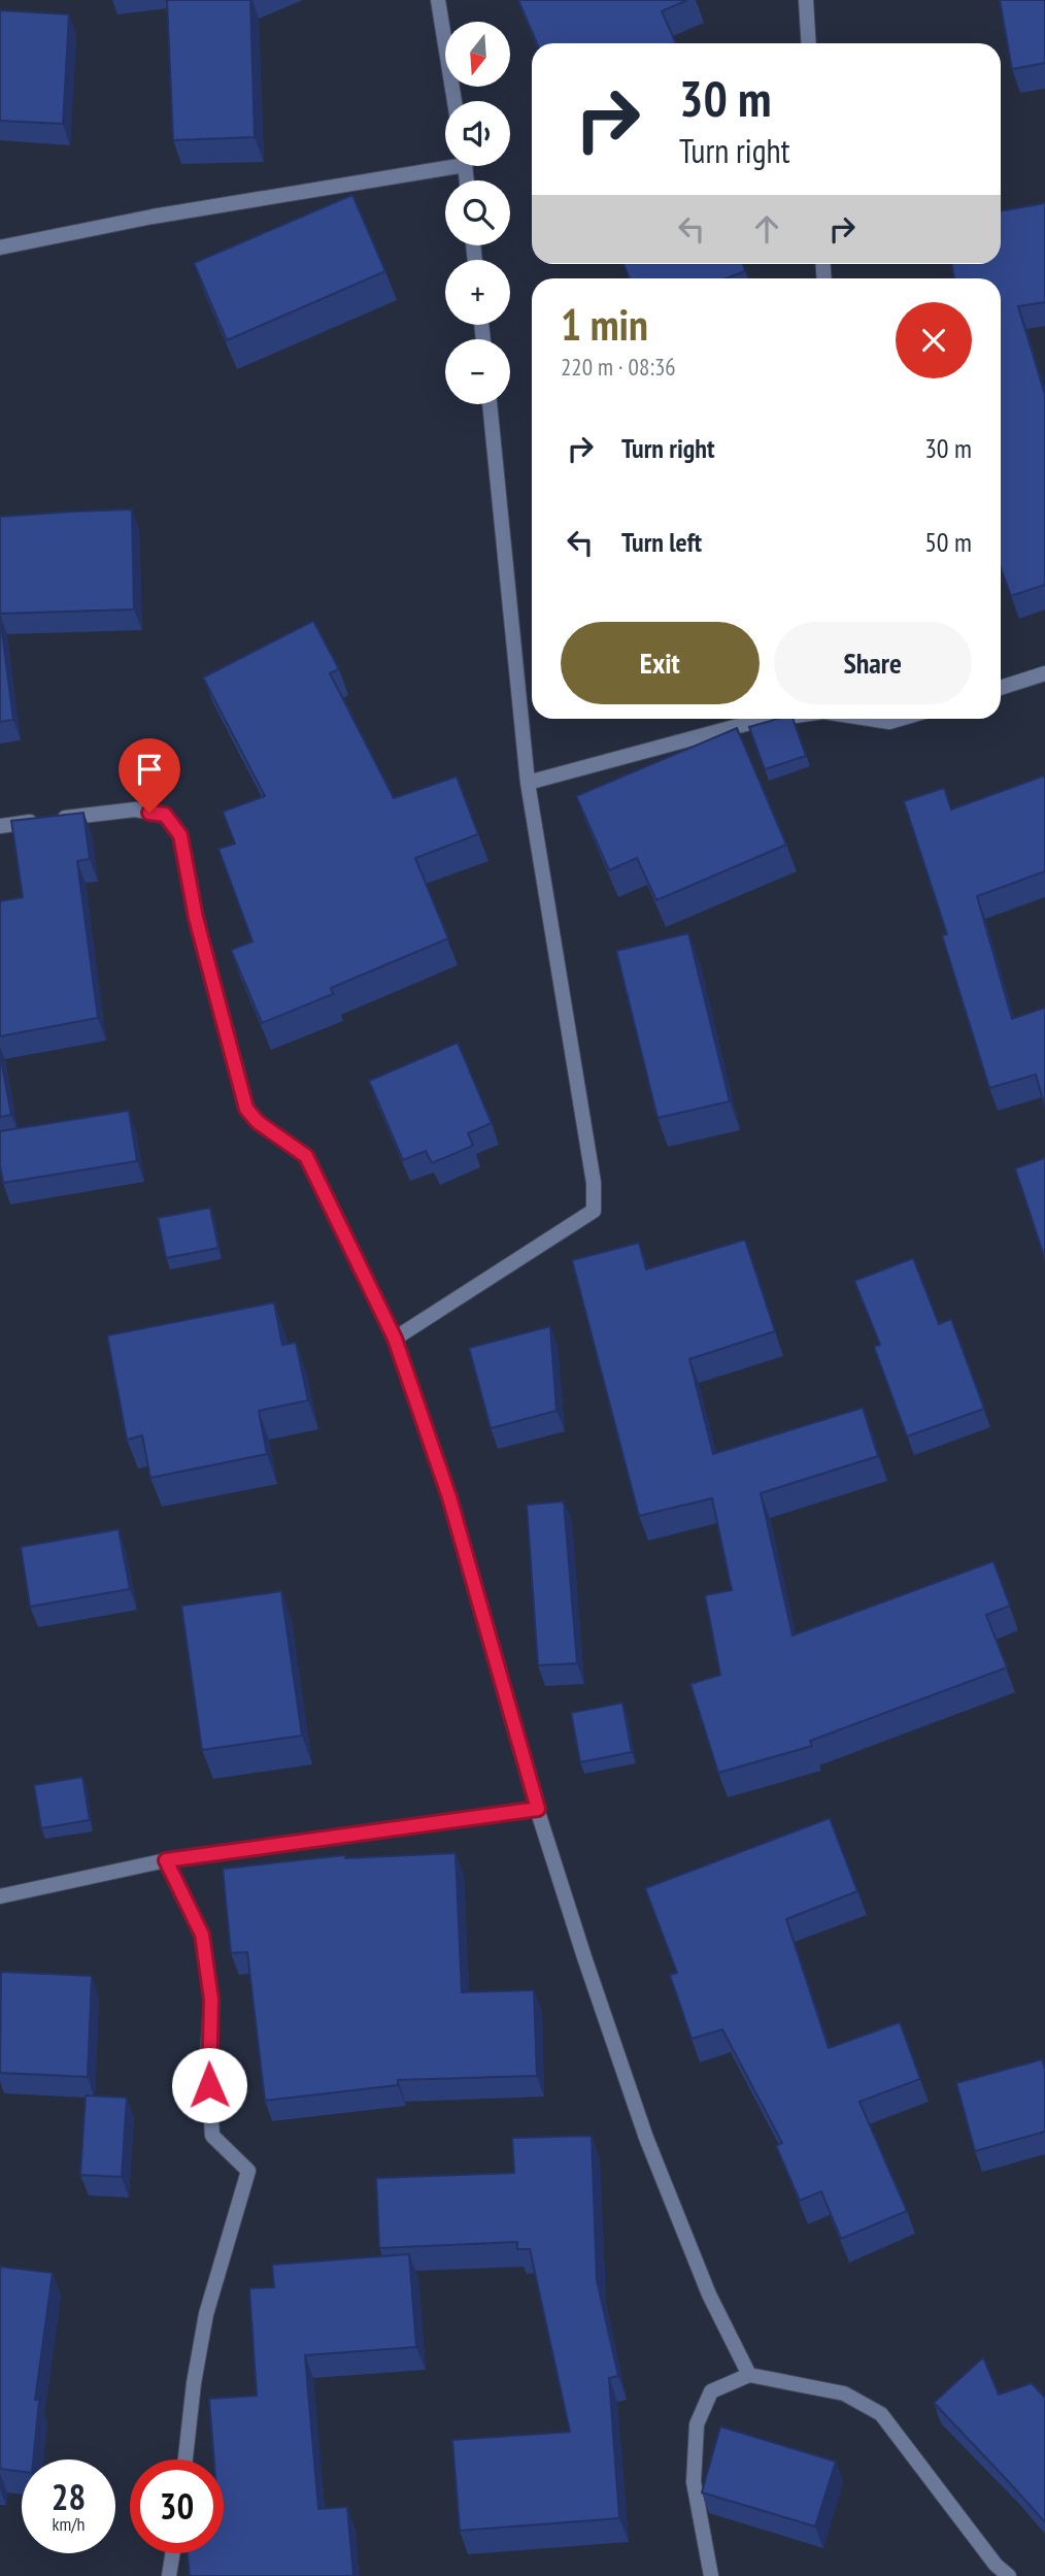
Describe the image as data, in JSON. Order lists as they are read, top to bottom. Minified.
{"north":"bottom","page":{"map_buttons":["+","−"],"turn":["30 m","Turn right"],"heading":["1 min","220 m · 08:36"],"list":[{"name":"Turn right","value":"30 m"},{"name":"Turn left","value":"50 m"}],"buttons":["Exit","Share"],"speed":"28 km/h","limit":"30"}}
